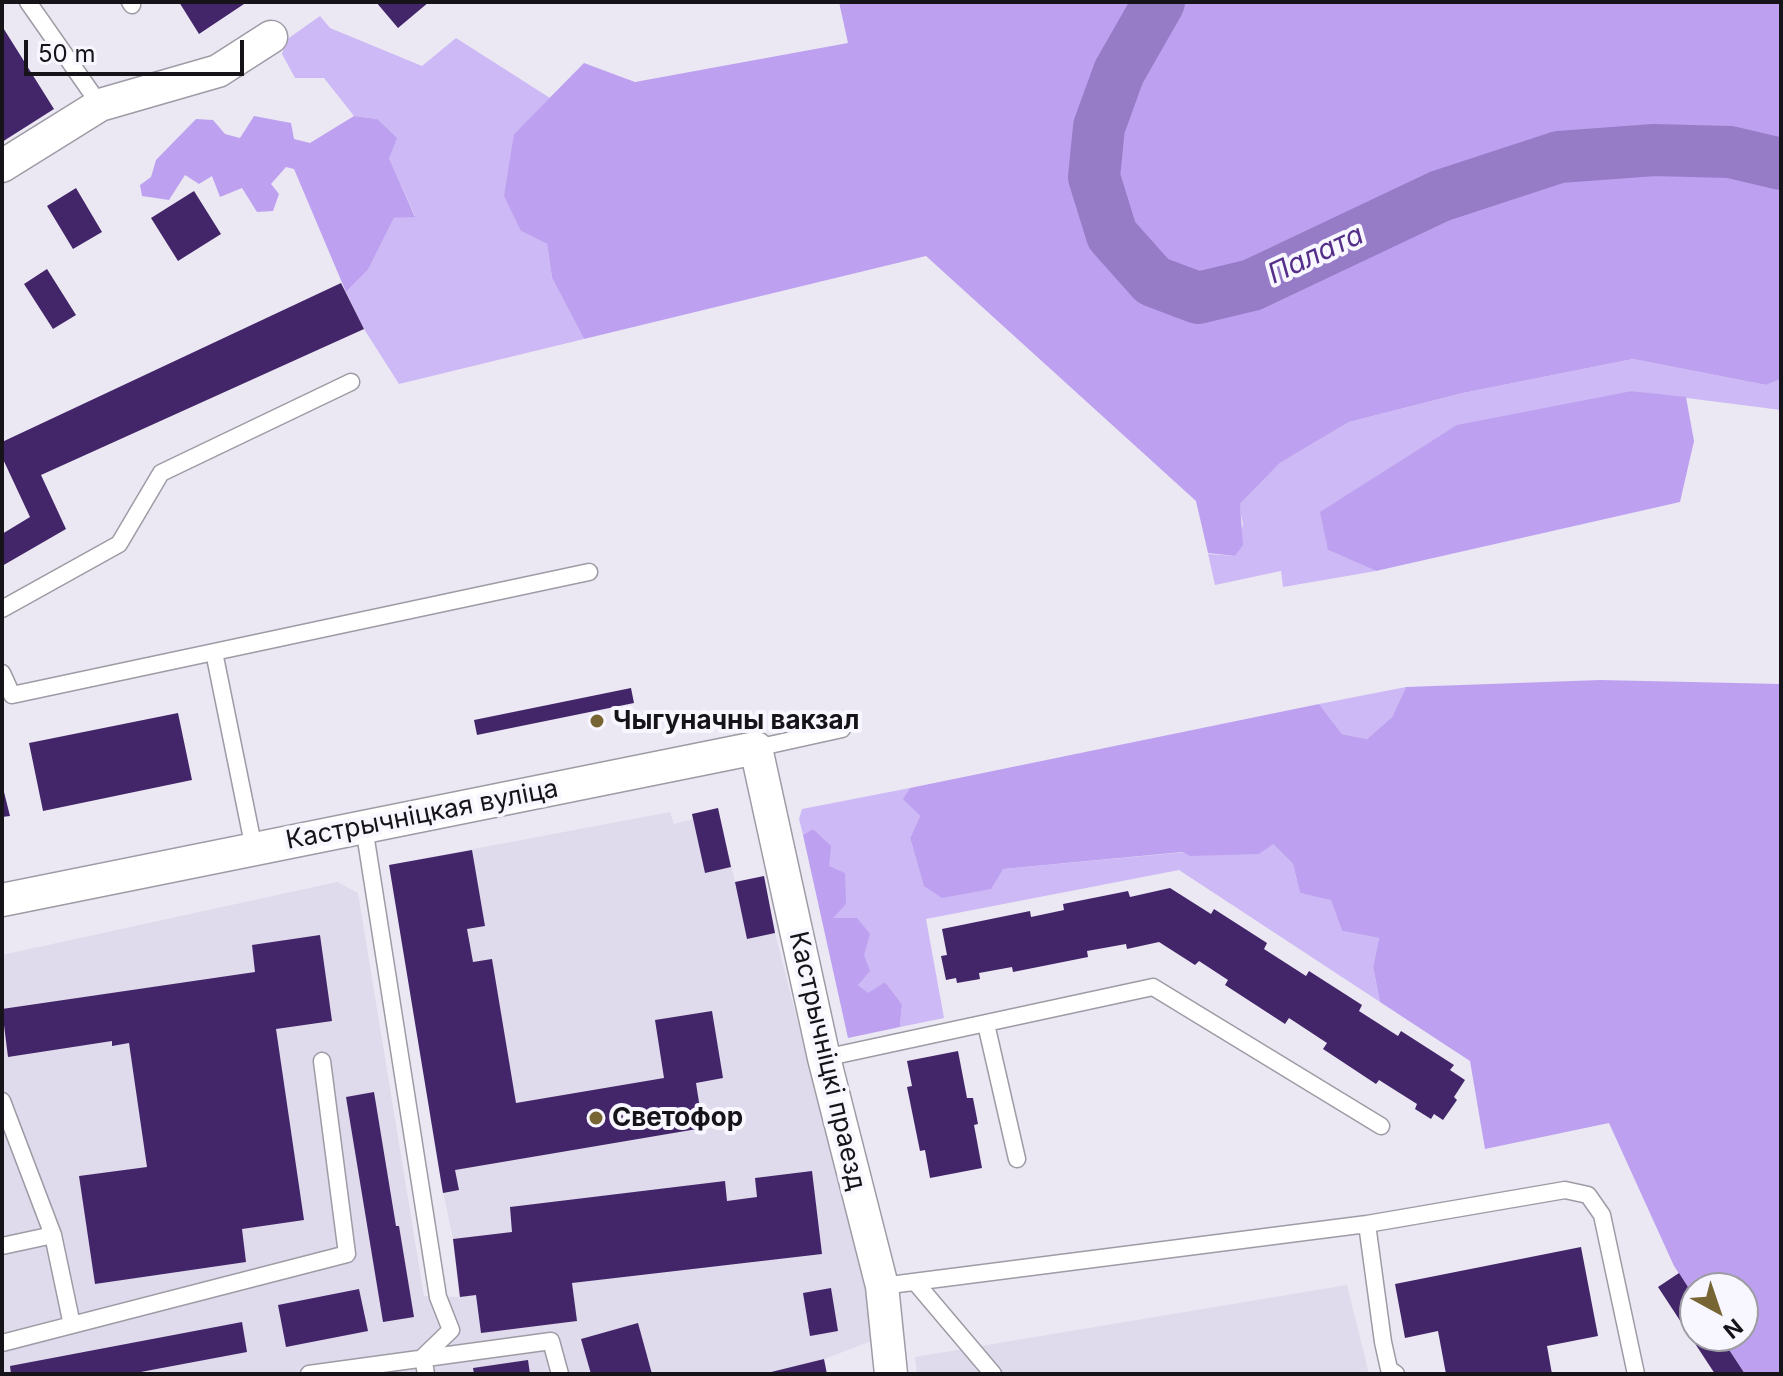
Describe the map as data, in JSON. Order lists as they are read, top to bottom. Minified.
{"streets":{"street":["Кастрычніцкая вуліца","Кастрычніцкі праезд"]},"crossings":[["Кастрычніцкая вуліца","Кастрычніцкі праезд"]],"water":["Палата"],"places":["Чыгуначны вакзал","Светофор"],"scale_bar":"50 m","north":"bottom right"}
